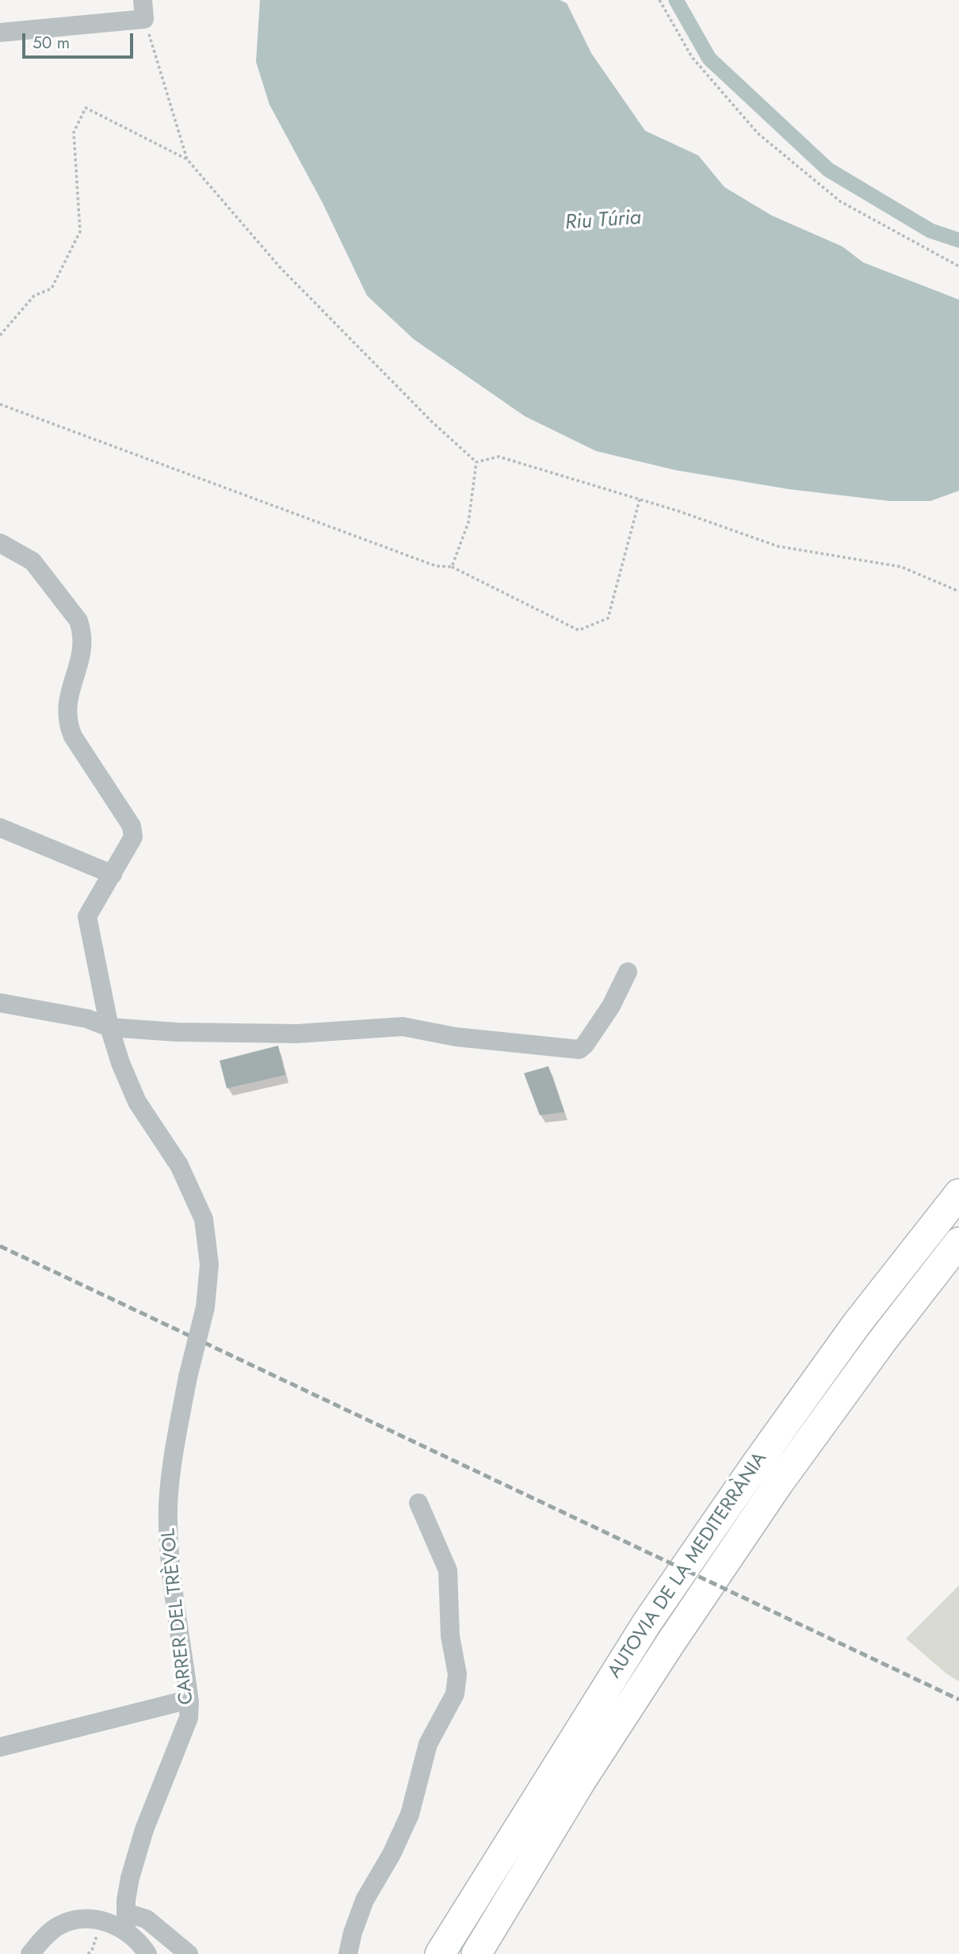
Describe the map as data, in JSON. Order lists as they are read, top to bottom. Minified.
{"streets":{"highway":["AUTOVIA DE LA MEDITERRÀNIA"],"street":["CARRER DEL TRÈVOL"]},"water":["Riu Túria"],"scale_bar":"50 m"}
